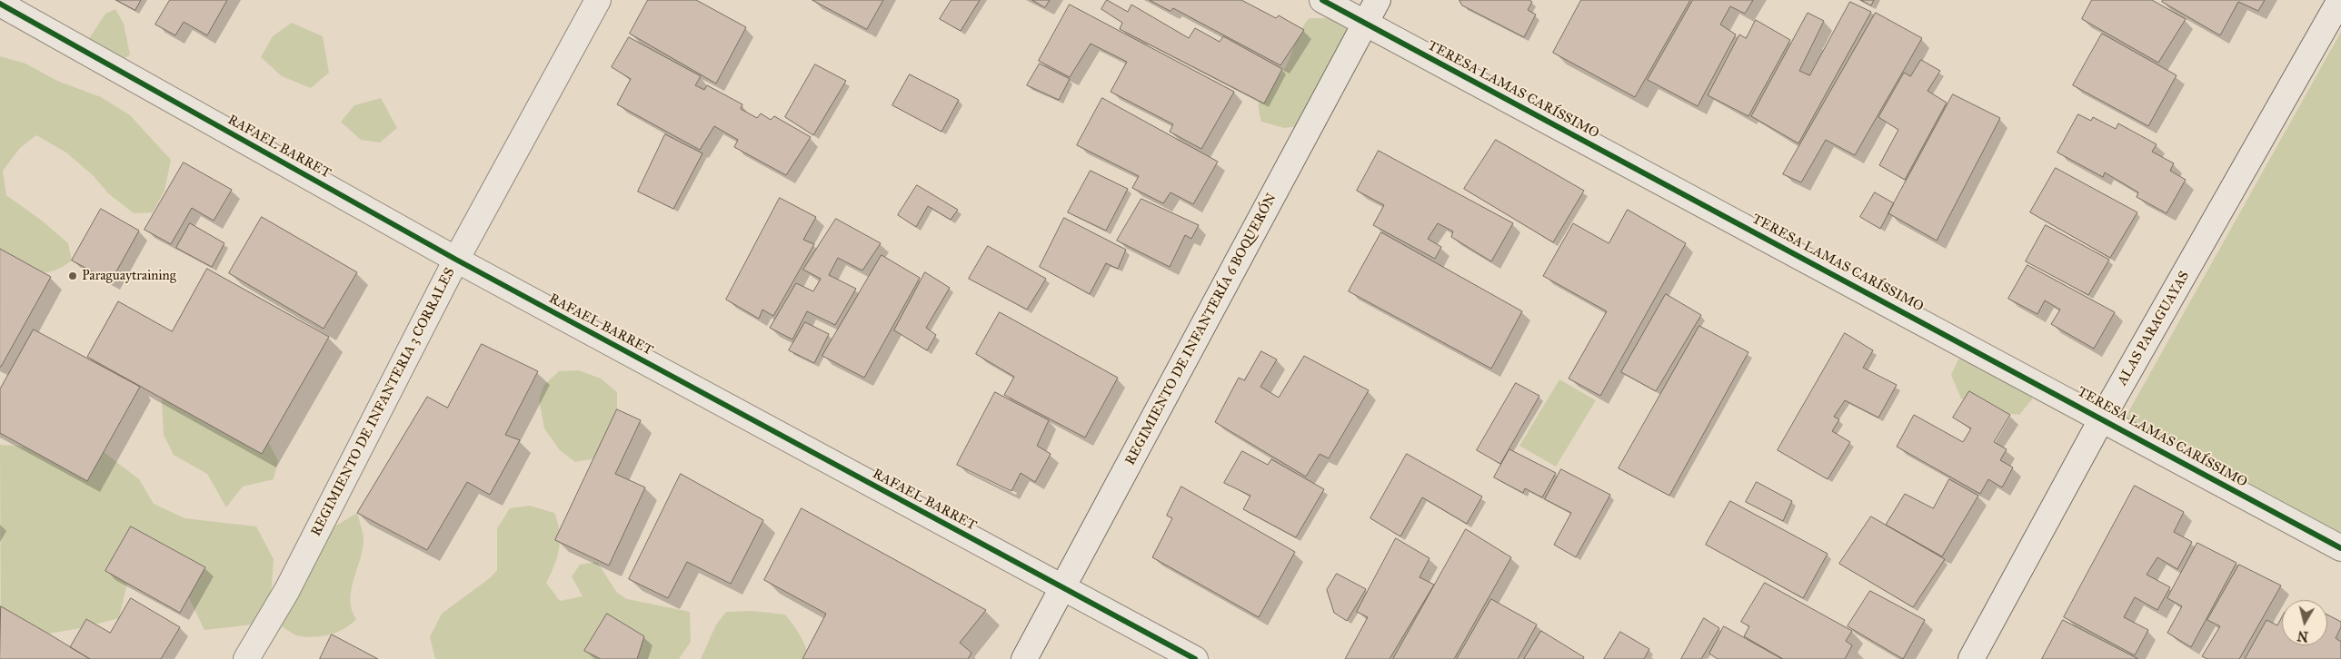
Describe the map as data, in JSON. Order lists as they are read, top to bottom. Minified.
{"streets":{"street":["TERESA LAMAS CARÍSSIMO","RAFAEL BARRET","ALAS PARAGUAYAS","REGIMIENTO DE INFANTERÍA 6 BOQUERÓN","REGIMIENTO DE INFANTERIA 3 CORRALES"]},"crossings":[["TERESA LAMAS CARÍSSIMO","ALAS PARAGUAYAS"],["TERESA LAMAS CARÍSSIMO","REGIMIENTO DE INFANTERÍA 6 BOQUERÓN"],["RAFAEL BARRET","REGIMIENTO DE INFANTERÍA 6 BOQUERÓN"],["RAFAEL BARRET","REGIMIENTO DE INFANTERIA 3 CORRALES"]],"places":["Paraguaytraining"],"north":"bottom"}
